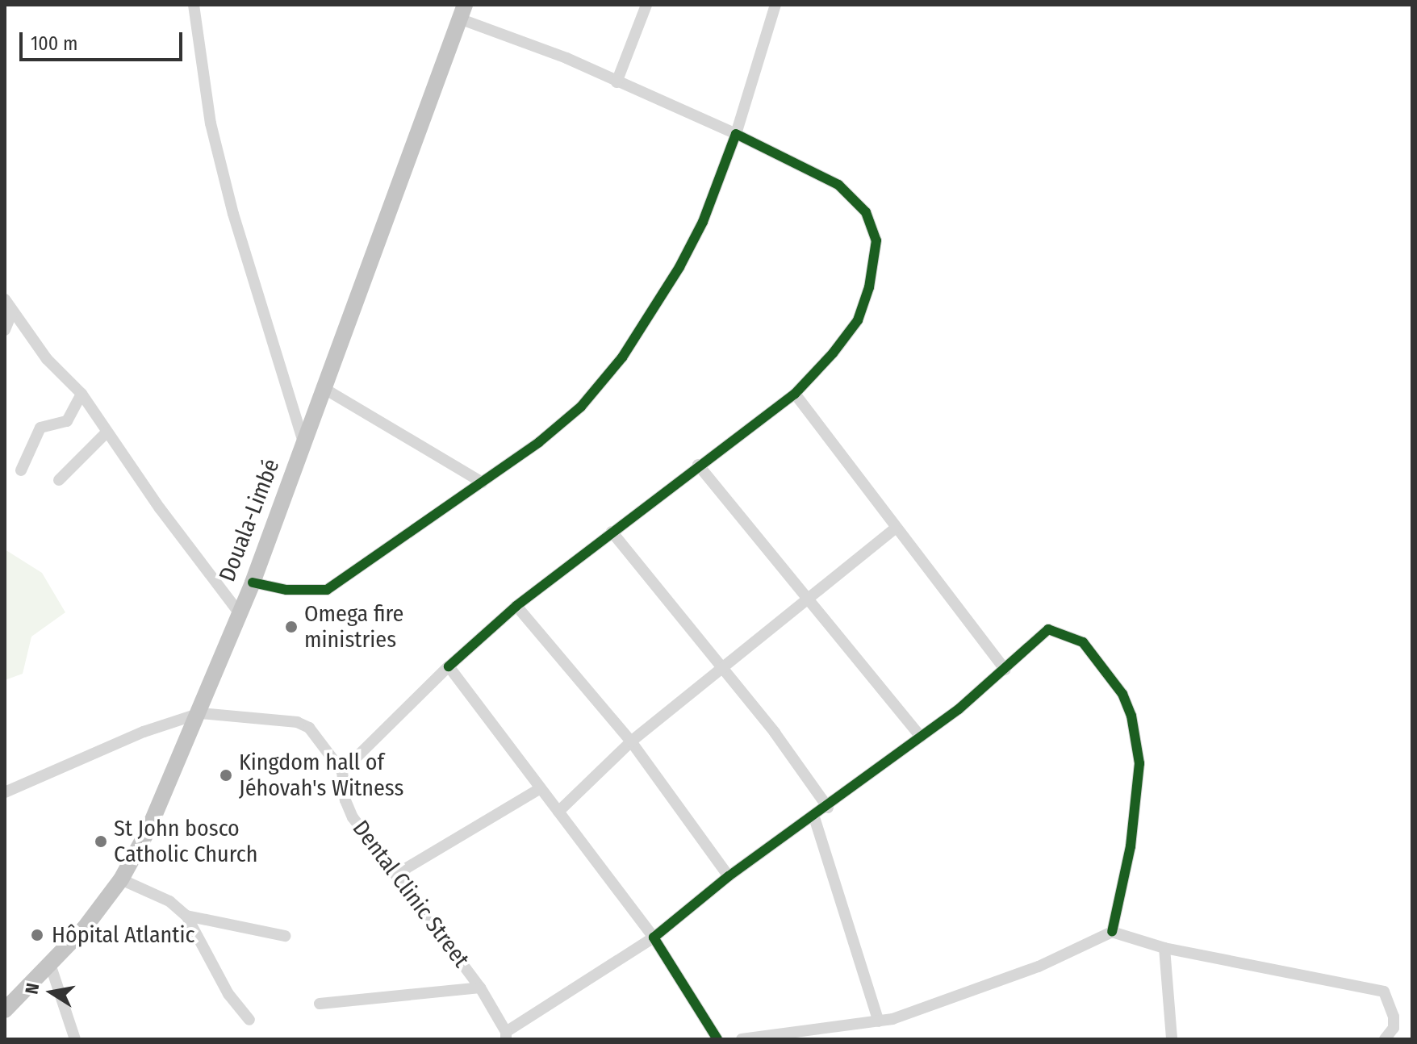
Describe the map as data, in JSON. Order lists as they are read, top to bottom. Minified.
{"streets":{"highway":["Douala-Limbé"],"street":["Dental Clinic Street"]},"crossings":[["Douala-Limbé","Dental Clinic Street"]],"places":["Omega fire ministries","Kingdom hall of Jéhovah's Witness","St John bosco Catholic Church","Hôpital Atlantic"],"scale_bar":"100 m","north":"left"}
